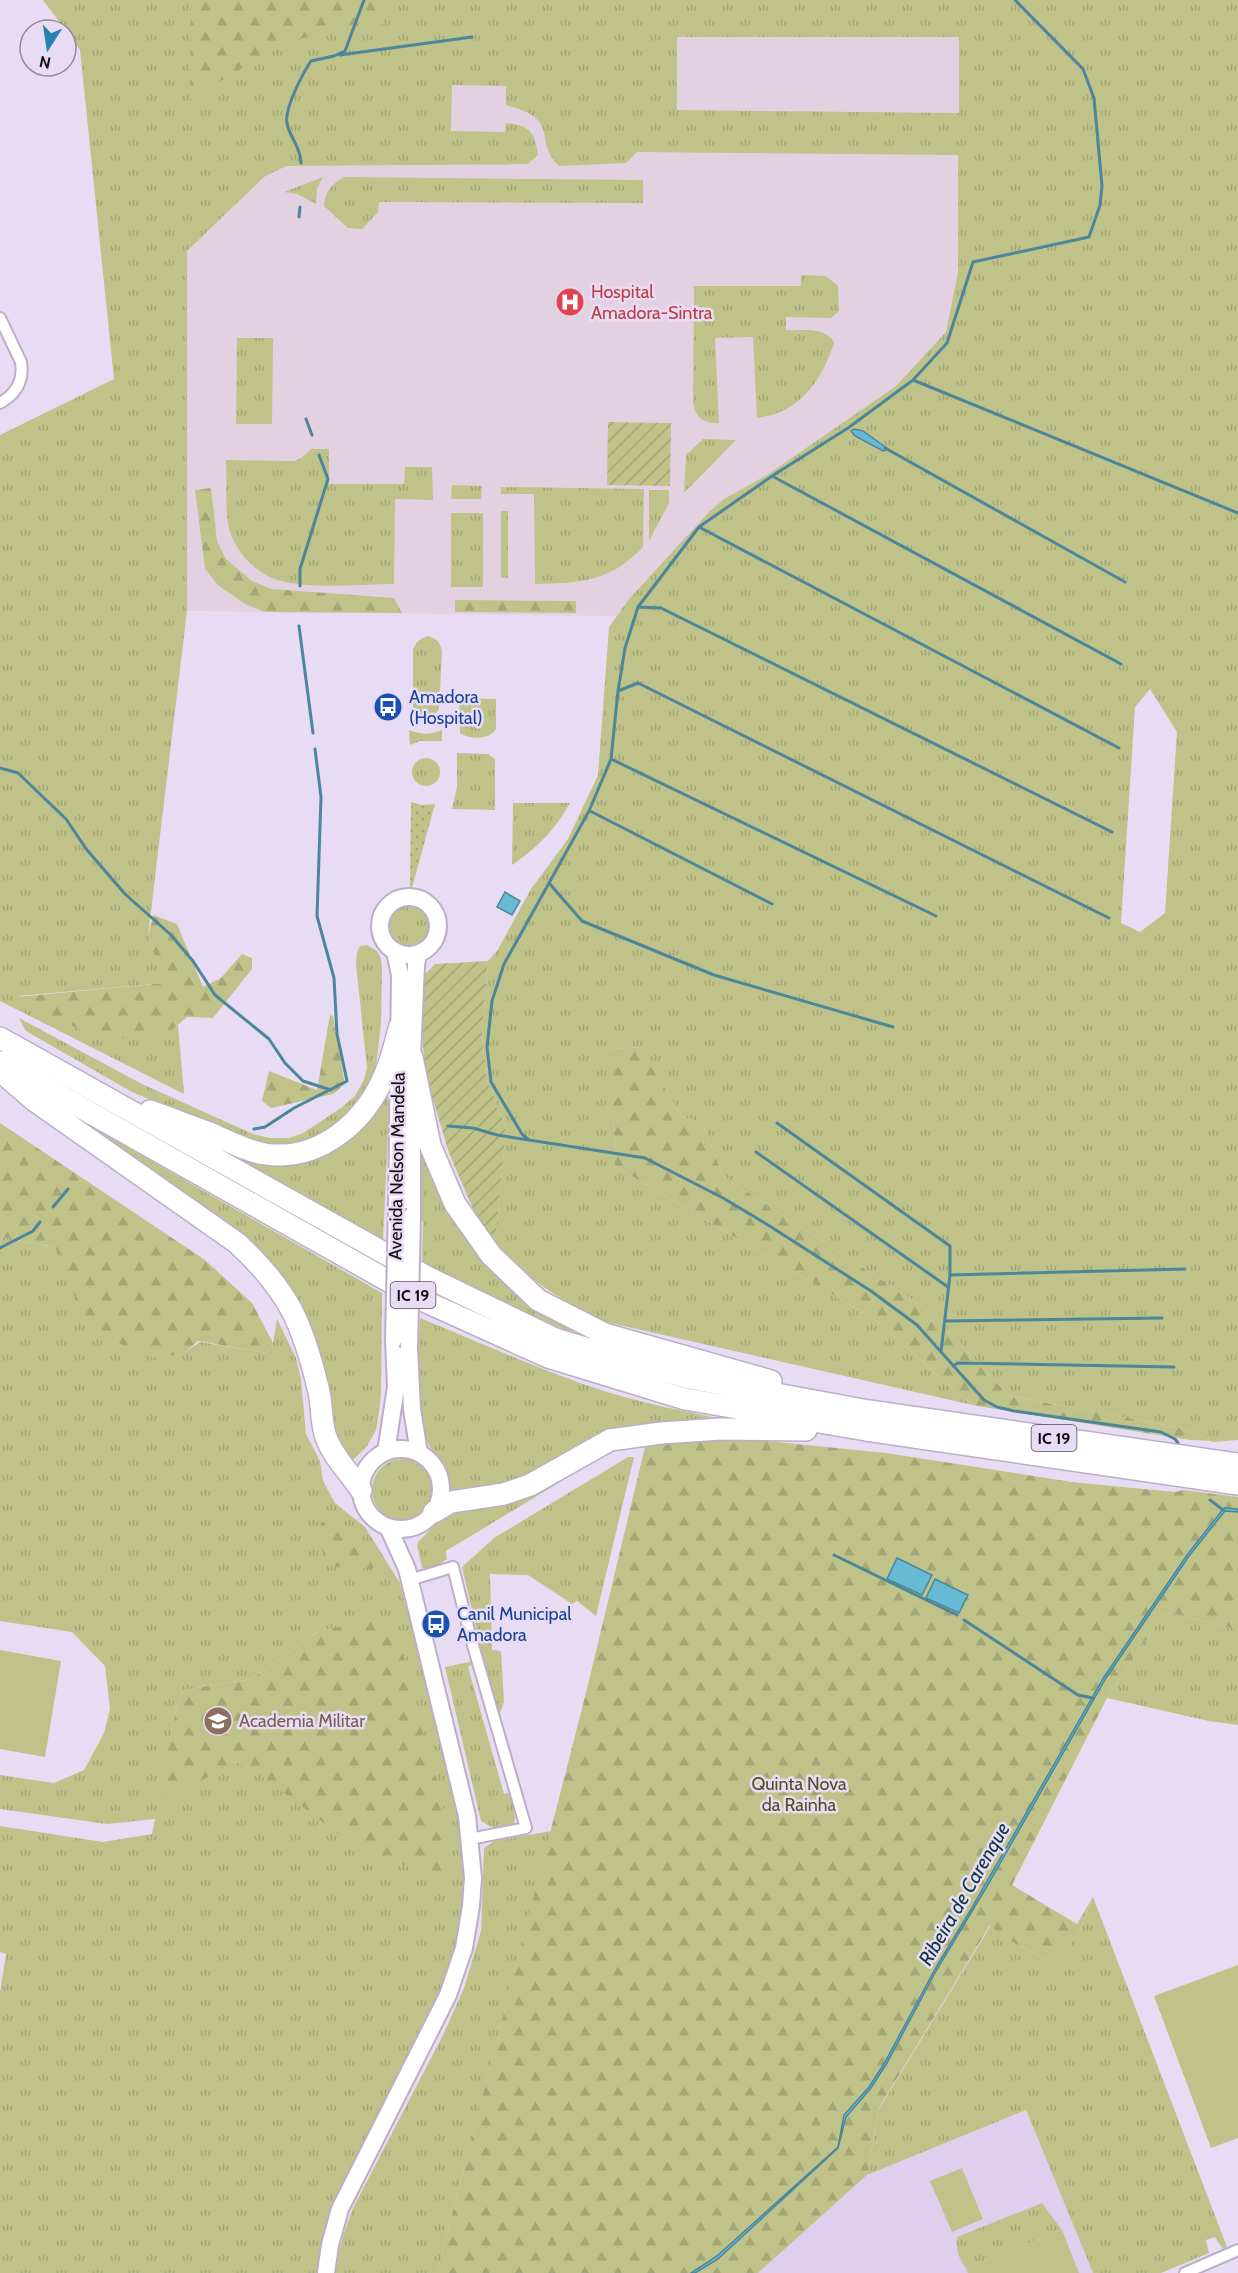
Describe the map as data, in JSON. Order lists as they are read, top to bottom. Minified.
{"streets":{"highway":["IC 19"],"main road":["Avenida Nelson Mandela"]},"water":["Ribeira de Carenque"],"parks":["Quinta Nova da Rainha"],"places":{"hospital":["Hospital Amadora-Sintra"],"bus stop":["Amadora (Hospital)","Canil Municipal Amadora"],"school or university":["Academia Militar"]},"north":"bottom"}
